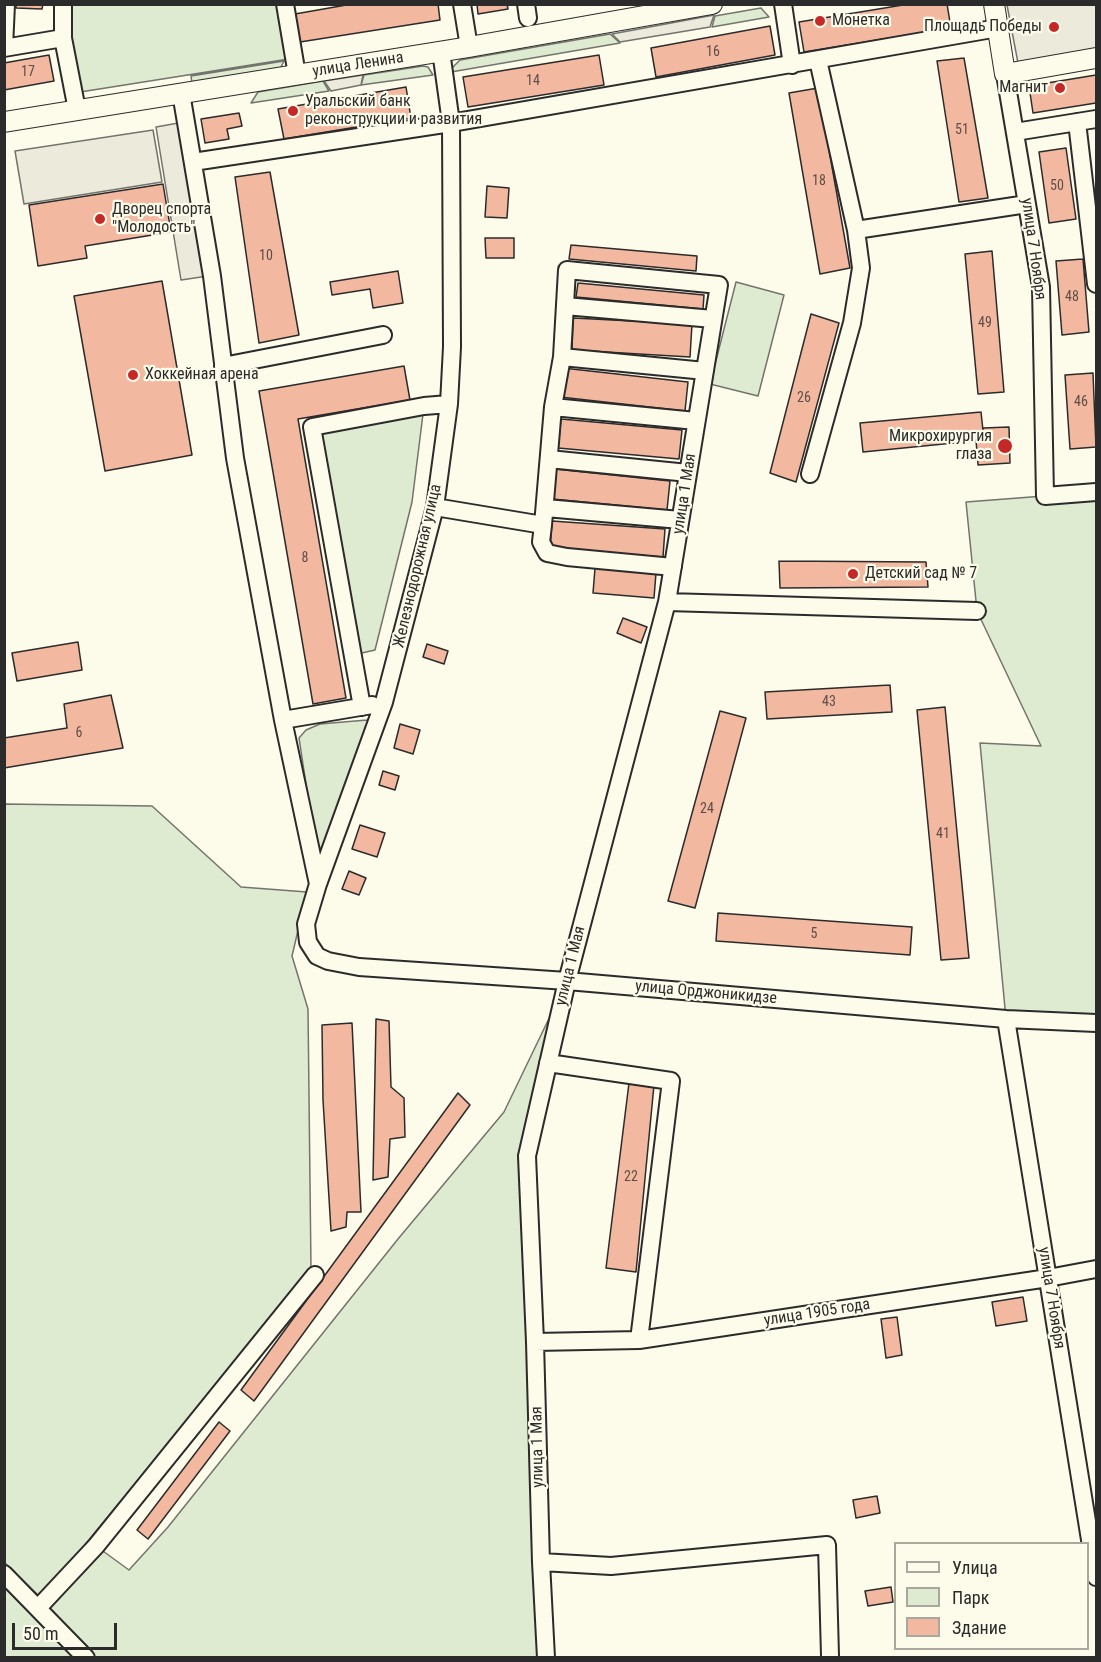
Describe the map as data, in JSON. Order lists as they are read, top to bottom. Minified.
{"streets":{"main road":["улица Ленина","улица 7 Ноября"],"street":["улица 1 Мая","Железнодорожная улица","улица Орджоникидзе","улица 1905 года"]},"crossings":[["улица Ленина","Железнодорожная улица"],["улица 7 Ноября","улица Орджоникидзе"],["улица 7 Ноября","улица 1905 года"],["улица 1 Мая","улица Орджоникидзе"],["улица 1 Мая","улица 1905 года"],["Железнодорожная улица","улица Орджоникидзе"]],"places":["Монетка","Площадь Победы","Магнит","Уральский банк реконструкции и развития","Дворец спорта \"Молодость\"","Хоккейная арена","Микрохирургия глаза","Детский сад № 7"],"house_numbers":["16","17","14","51","18","50","10","48","49","26","46","8","43","6","24","41","5","22"],"legend":["Улица","Парк","Здание"],"scale_bar":"50 m"}
